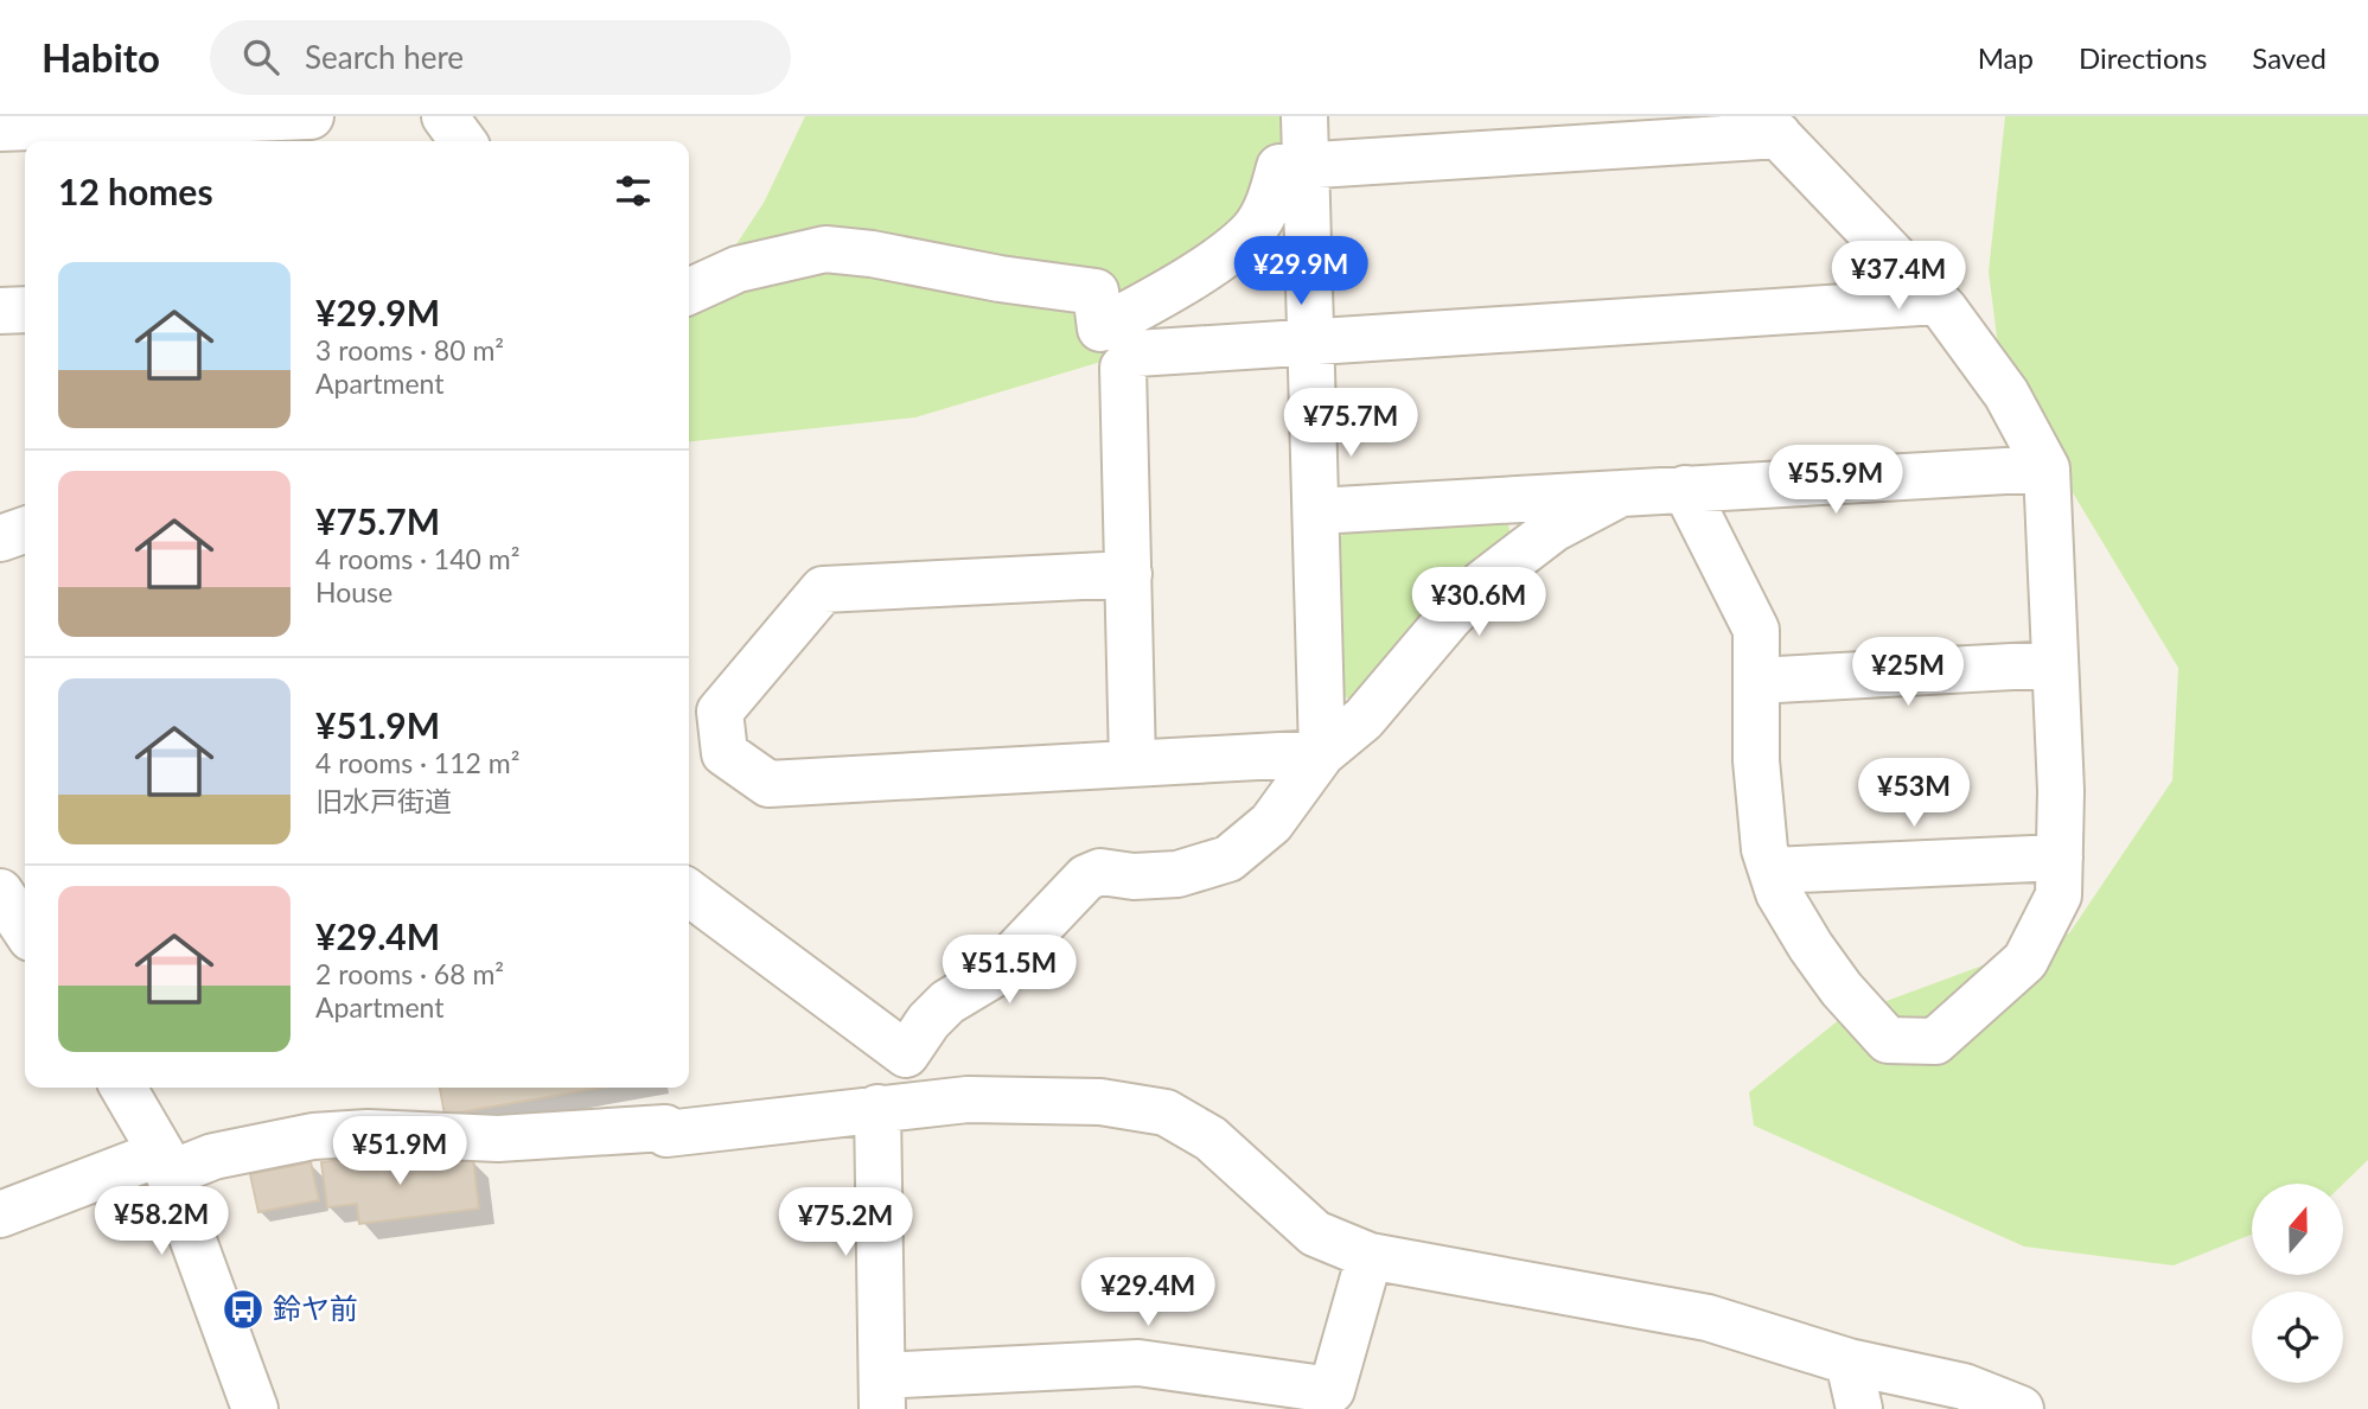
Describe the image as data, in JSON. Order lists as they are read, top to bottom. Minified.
{"places":{"bus stop":["鈴ヤ前"]},"north":"top","page":{"header":"Habito","search":"Search here","nav":["Map","Directions","Saved"],"heading":"12 homes","price":["¥29.9M","¥37.4M","¥75.7M","¥55.9M","¥30.6M","¥25M","¥53M","¥51.5M","¥51.9M","¥58.2M","¥75.2M","¥29.4M"],"list":[{"name":"¥29.9M","note":"3 rooms · 80 m² · Apartment"},{"name":"¥75.7M","note":"4 rooms · 140 m² · House"},{"name":"¥51.9M","note":"4 rooms · 112 m² · 旧水戸街道"},{"name":"¥29.4M","note":"2 rooms · 68 m² · Apartment"}]}}
